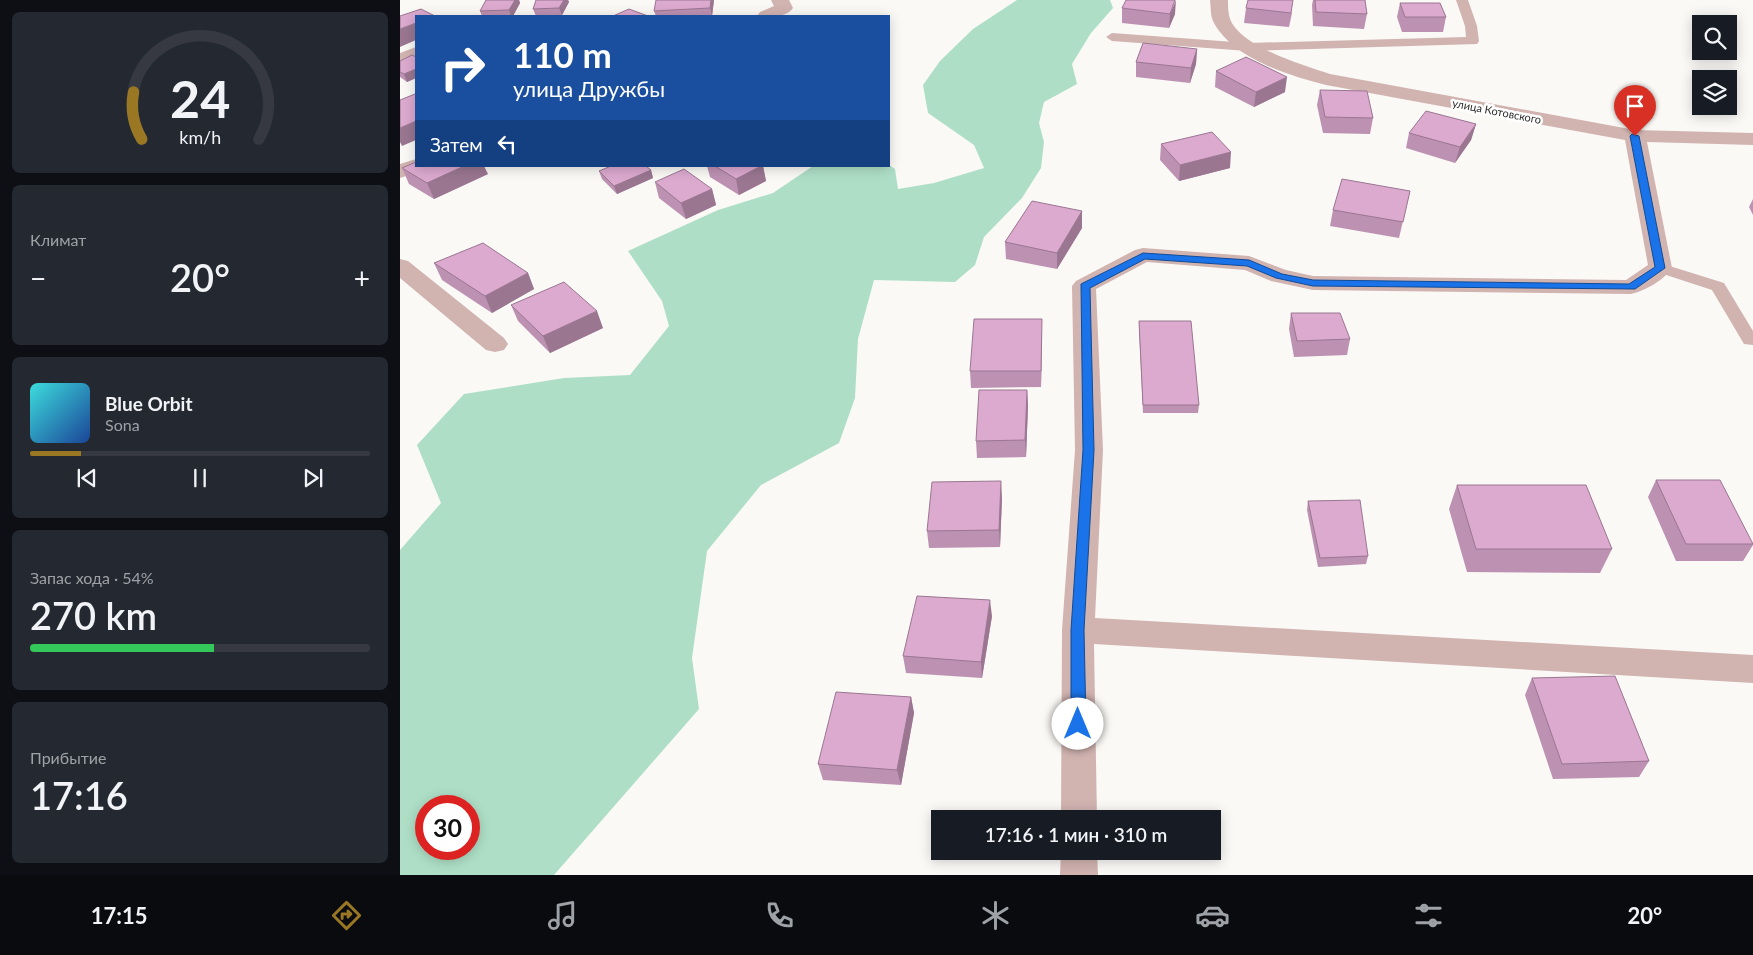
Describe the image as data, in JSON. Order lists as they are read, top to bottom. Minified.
{"streets":{"street":["улица Котовского"]},"page":{"turn":["110 m","улица Дружбы"],"then":"Затем","tile":["Климат",["Запас хода · 54%","270 km"],["Прибытие","17:16"]],"heat":["−","20°","+"],"song":["Blue Orbit","Sona"],"limit":"30","trip":"17:16 · 1 мин · 310 m","tabs":["17:15","20°"],"gauge":["24","km/h"]}}
